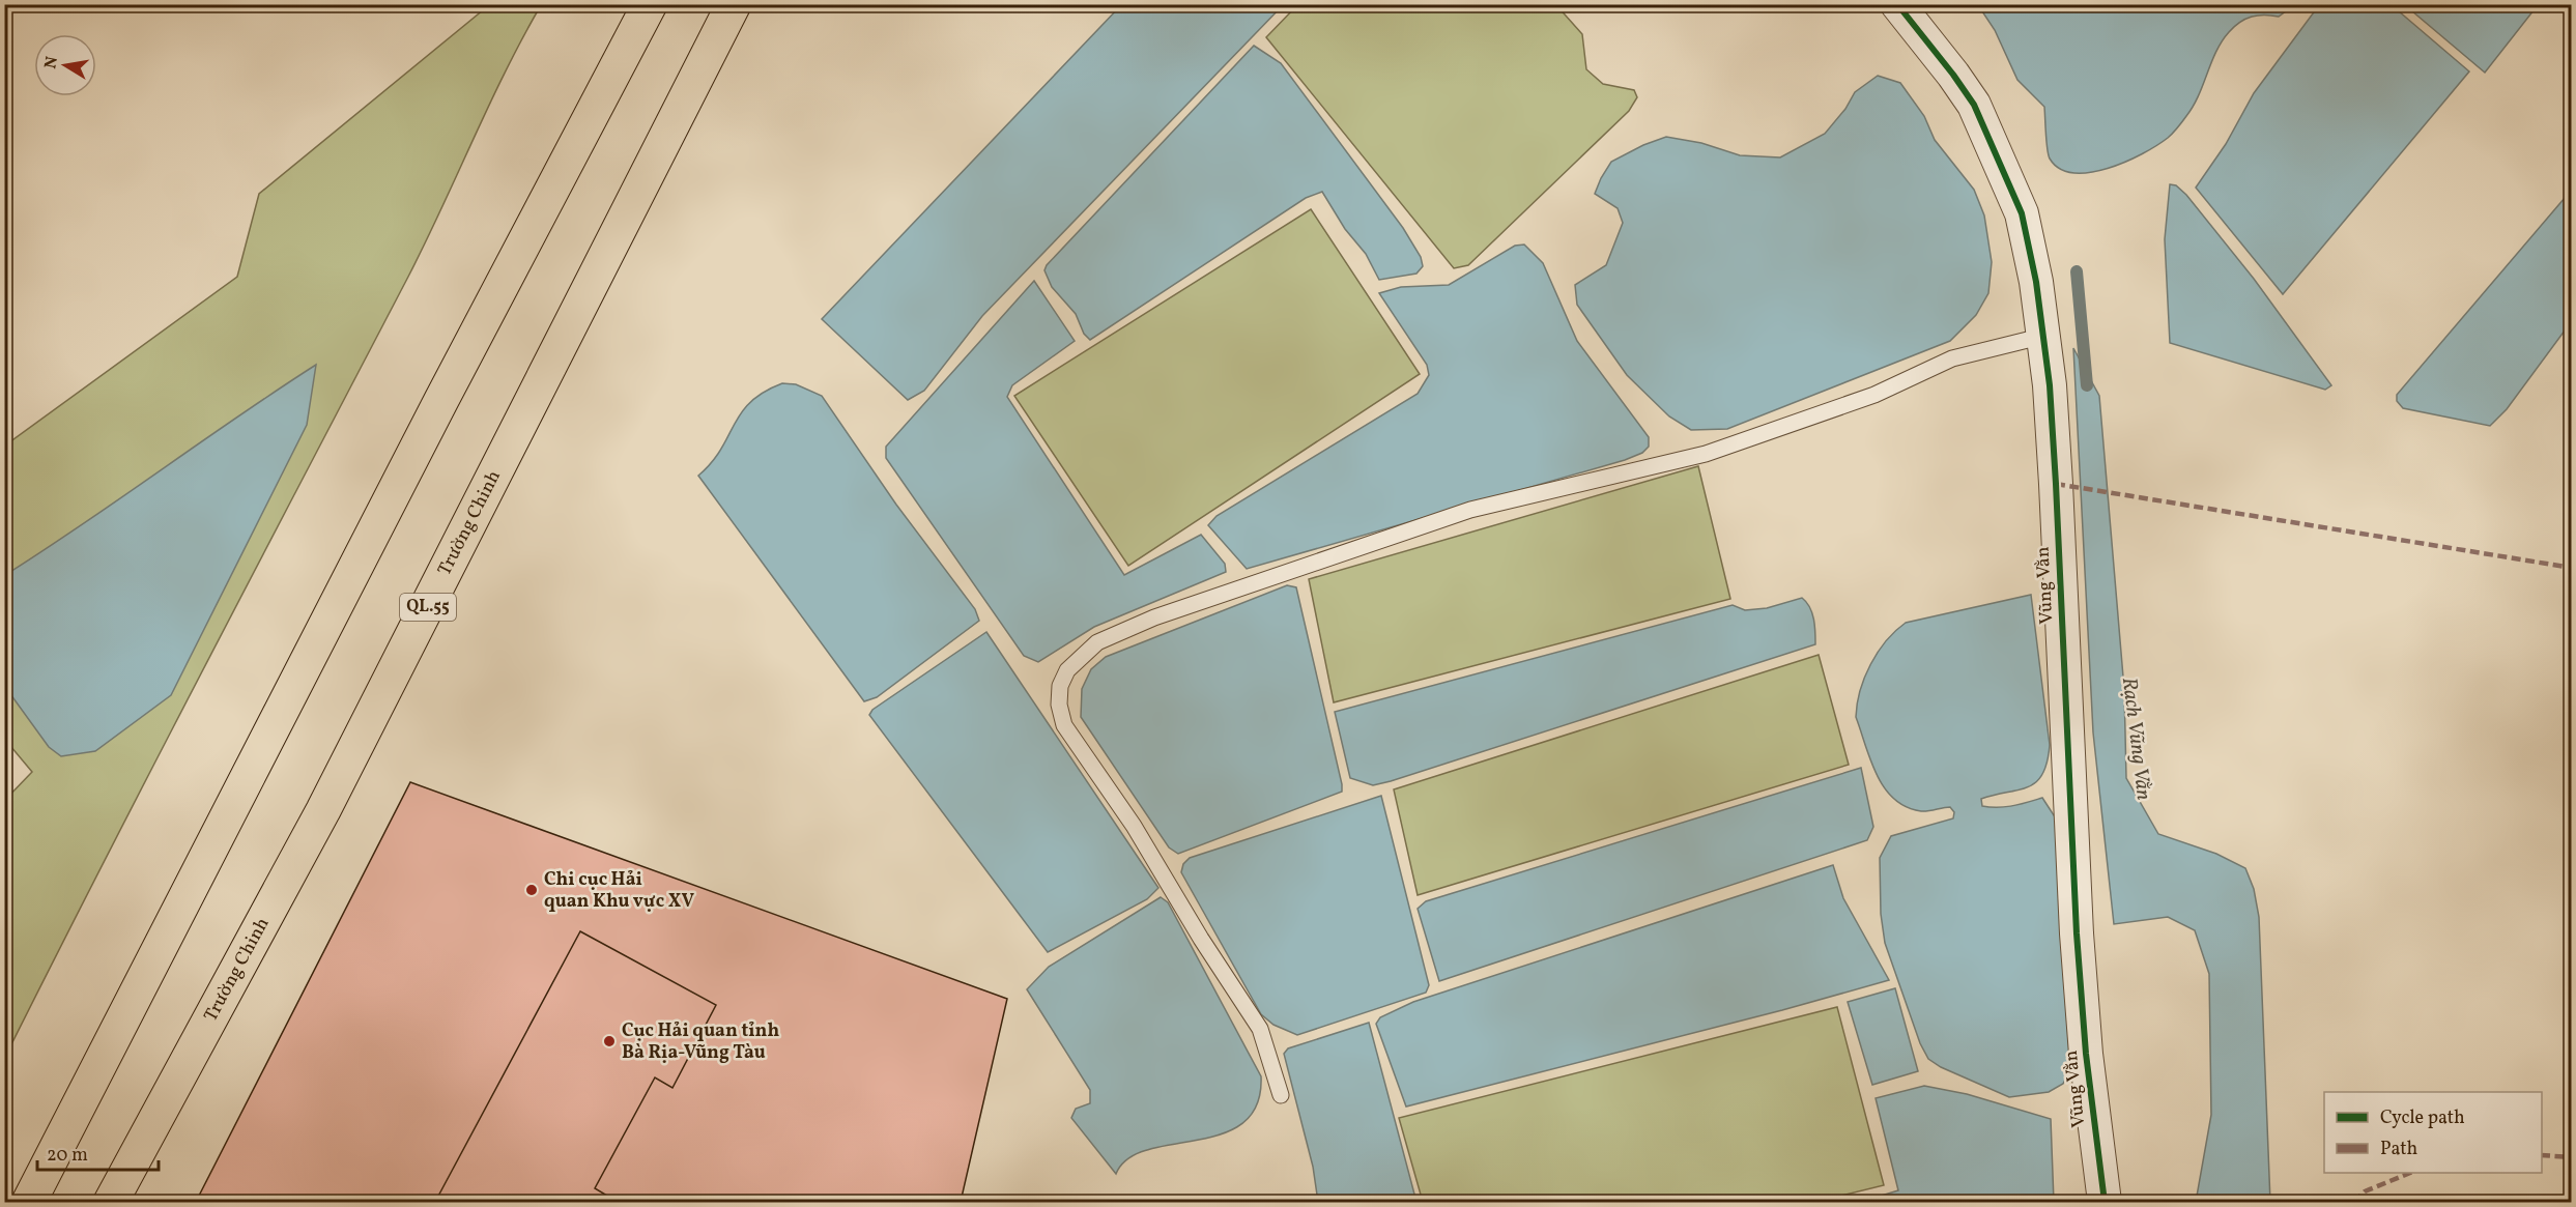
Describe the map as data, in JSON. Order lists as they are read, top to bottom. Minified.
{"streets":{"highway":["Trường Chinh","QL.55"],"street":["Vũng Vằn"]},"water":["Rạch Vũng Vằn"],"places":["Chi cục Hải quan Khu vực XV","Cục Hải quan tỉnh Bà Rịa-Vũng Tàu"],"legend":["Cycle path","Path"],"scale_bar":"20 m","north":"left"}
